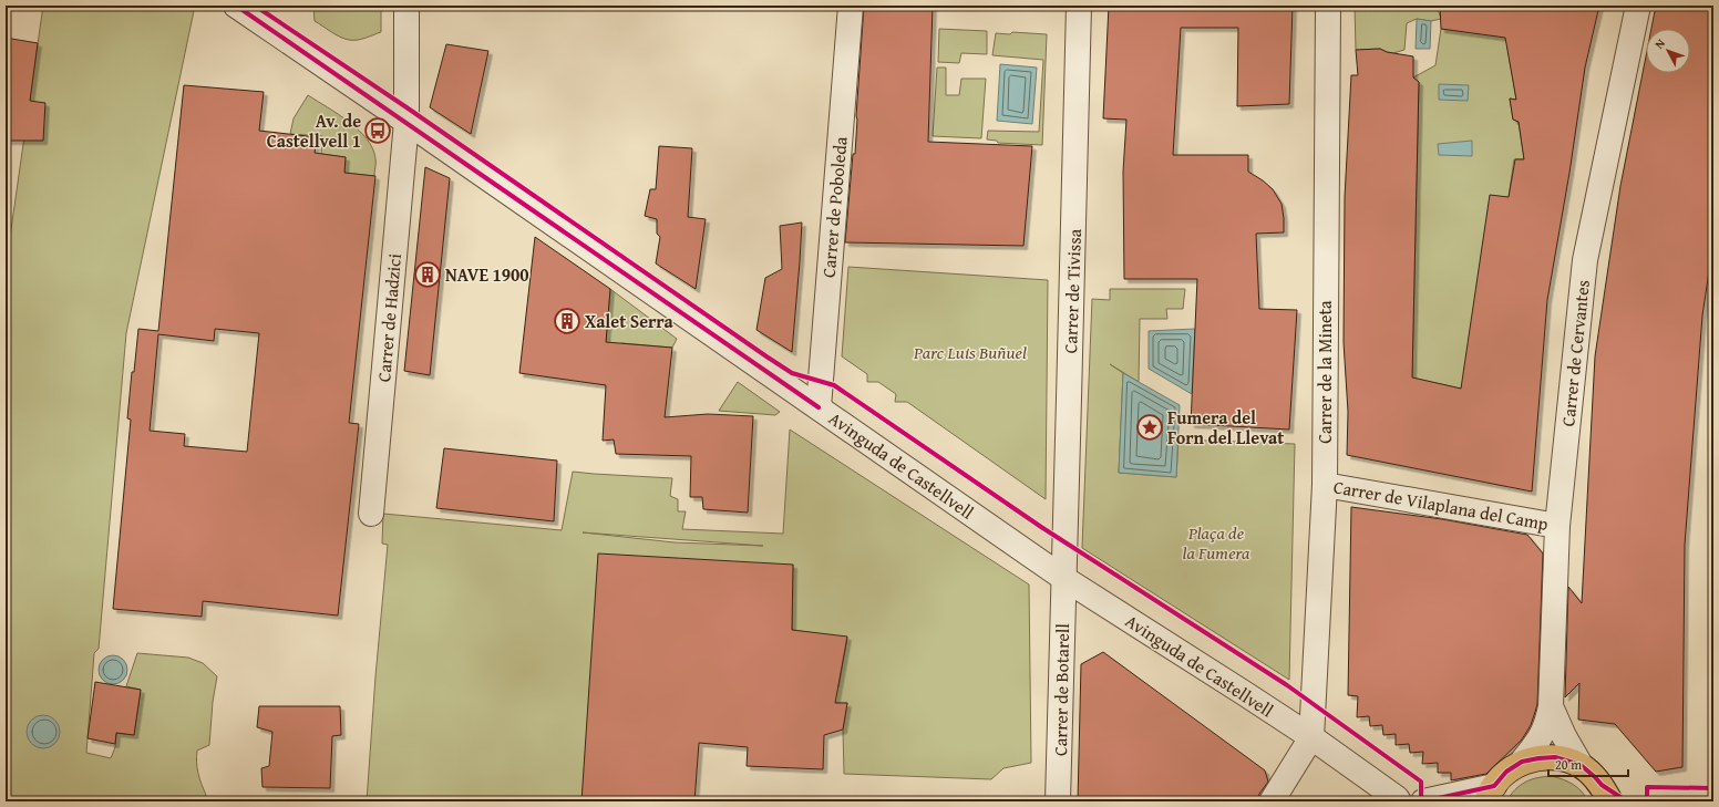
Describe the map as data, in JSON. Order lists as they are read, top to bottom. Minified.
{"streets":{"street":["Carrer de Poboleda","Carrer de Tivissa","Carrer de Hadzici","Carrer de Cervantes","Carrer de la Mineta","Avinguda de Castellvell","Carrer de Vilaplana del Camp","Carrer de Botarell"]},"crossings":[["Carrer de Poboleda","Avinguda de Castellvell"],["Carrer de Tivissa","Avinguda de Castellvell"],["Carrer de Tivissa","Carrer de Botarell"],["Carrer de Hadzici","Avinguda de Castellvell"],["Carrer de Cervantes","Carrer de Vilaplana del Camp"],["Carrer de la Mineta","Avinguda de Castellvell"],["Carrer de la Mineta","Carrer de Vilaplana del Camp"],["Avinguda de Castellvell","Carrer de Botarell"]],"parks":["Parc Luis Buñuel","Plaça de la Fumera"],"places":{"bus stop":["Av. de Castellvell 1"],"building":["NAVE 1900","Xalet Serra"],"place":["Fumera del Forn del Llevat"]},"scale_bar":"20 m","north":"top left"}
